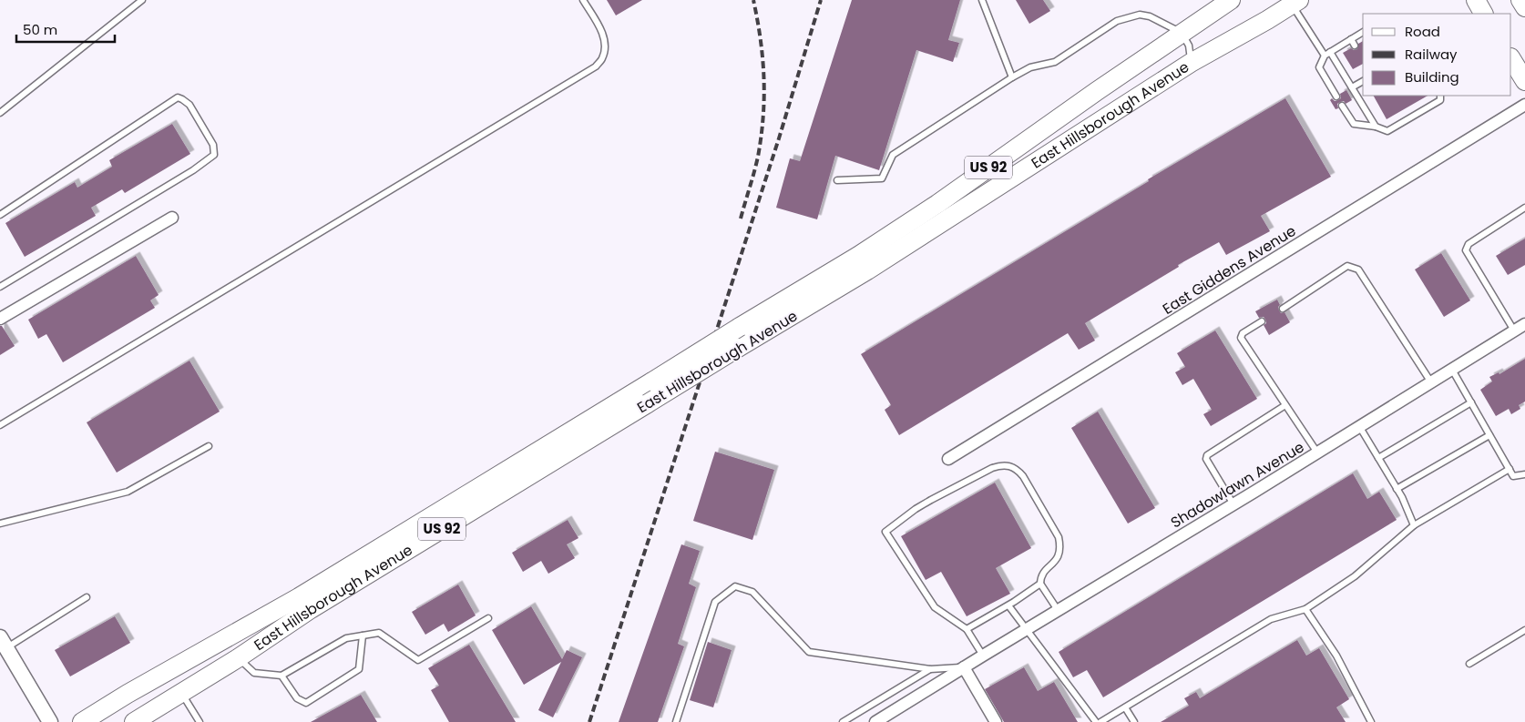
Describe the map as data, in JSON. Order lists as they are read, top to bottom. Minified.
{"streets":{"main road":["East Hillsborough Avenue","US 92"],"street":["East Giddens Avenue","Shadowlawn Avenue"]},"legend":["Road","Railway","Building"],"scale_bar":"50 m"}
